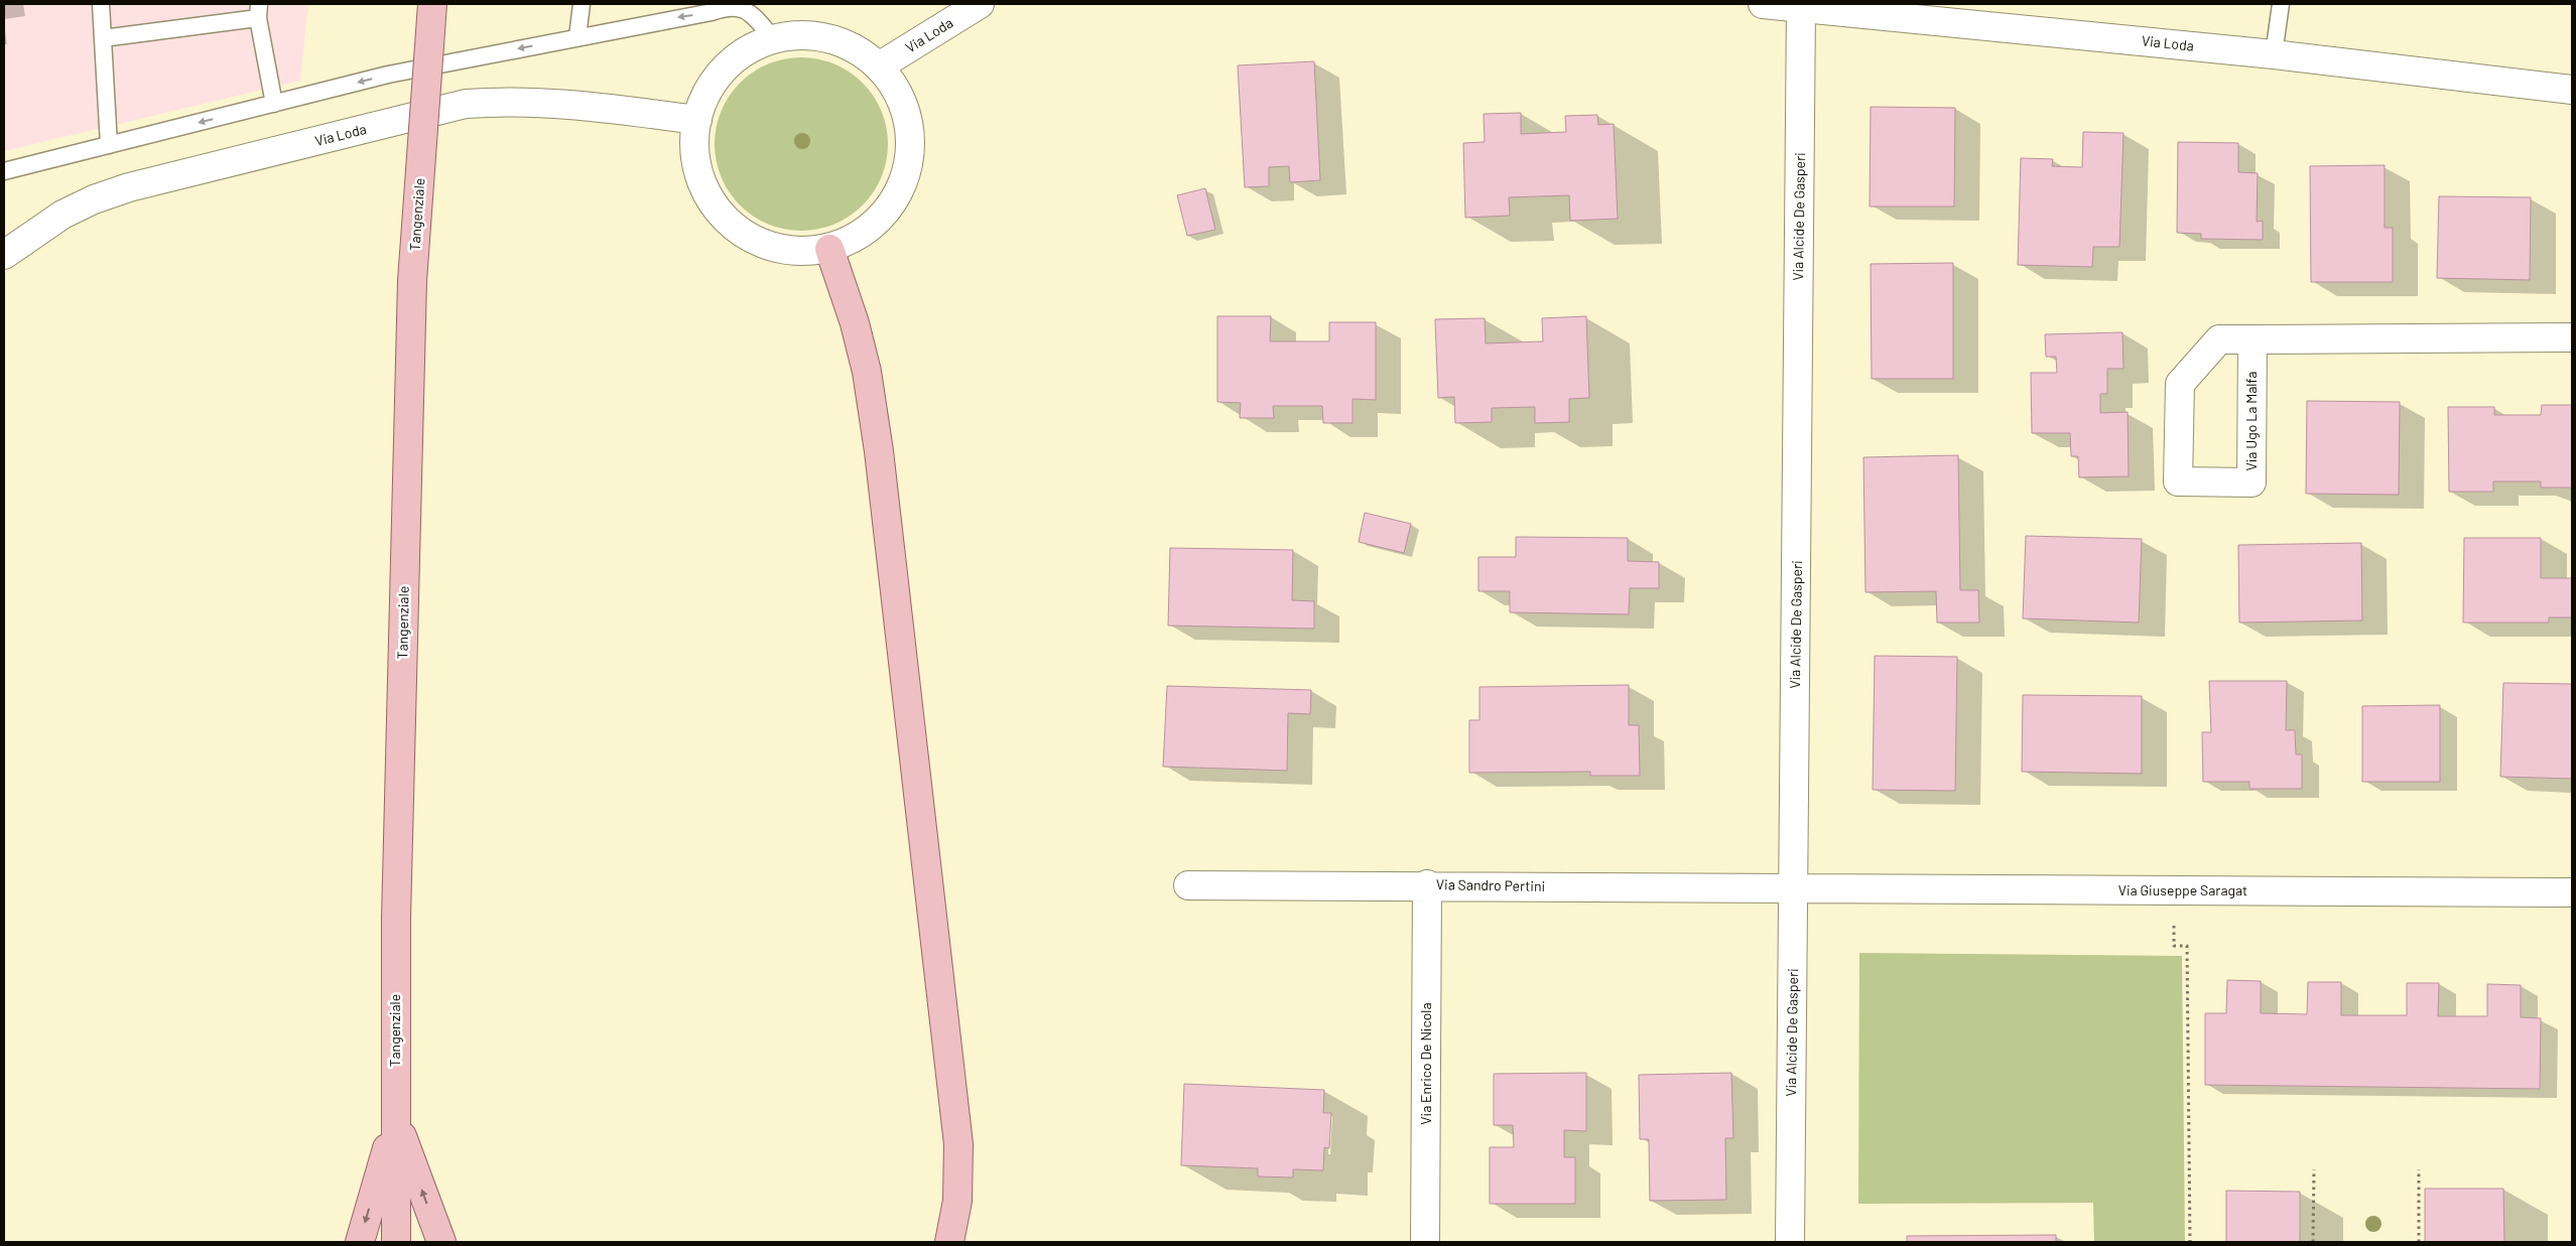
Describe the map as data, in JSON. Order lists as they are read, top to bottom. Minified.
{"streets":{"main road":["Tangenziale"],"street":["Via Loda","Via Alcide De Gasperi","Via Ugo La Malfa","Via Sandro Pertini","Via Giuseppe Saragat","Via Enrico De Nicola"]},"crossings":[["Via Loda","Via Alcide De Gasperi"],["Via Alcide De Gasperi","Via Sandro Pertini"],["Via Alcide De Gasperi","Via Giuseppe Saragat"],["Via Sandro Pertini","Via Giuseppe Saragat"],["Via Sandro Pertini","Via Enrico De Nicola"]]}
